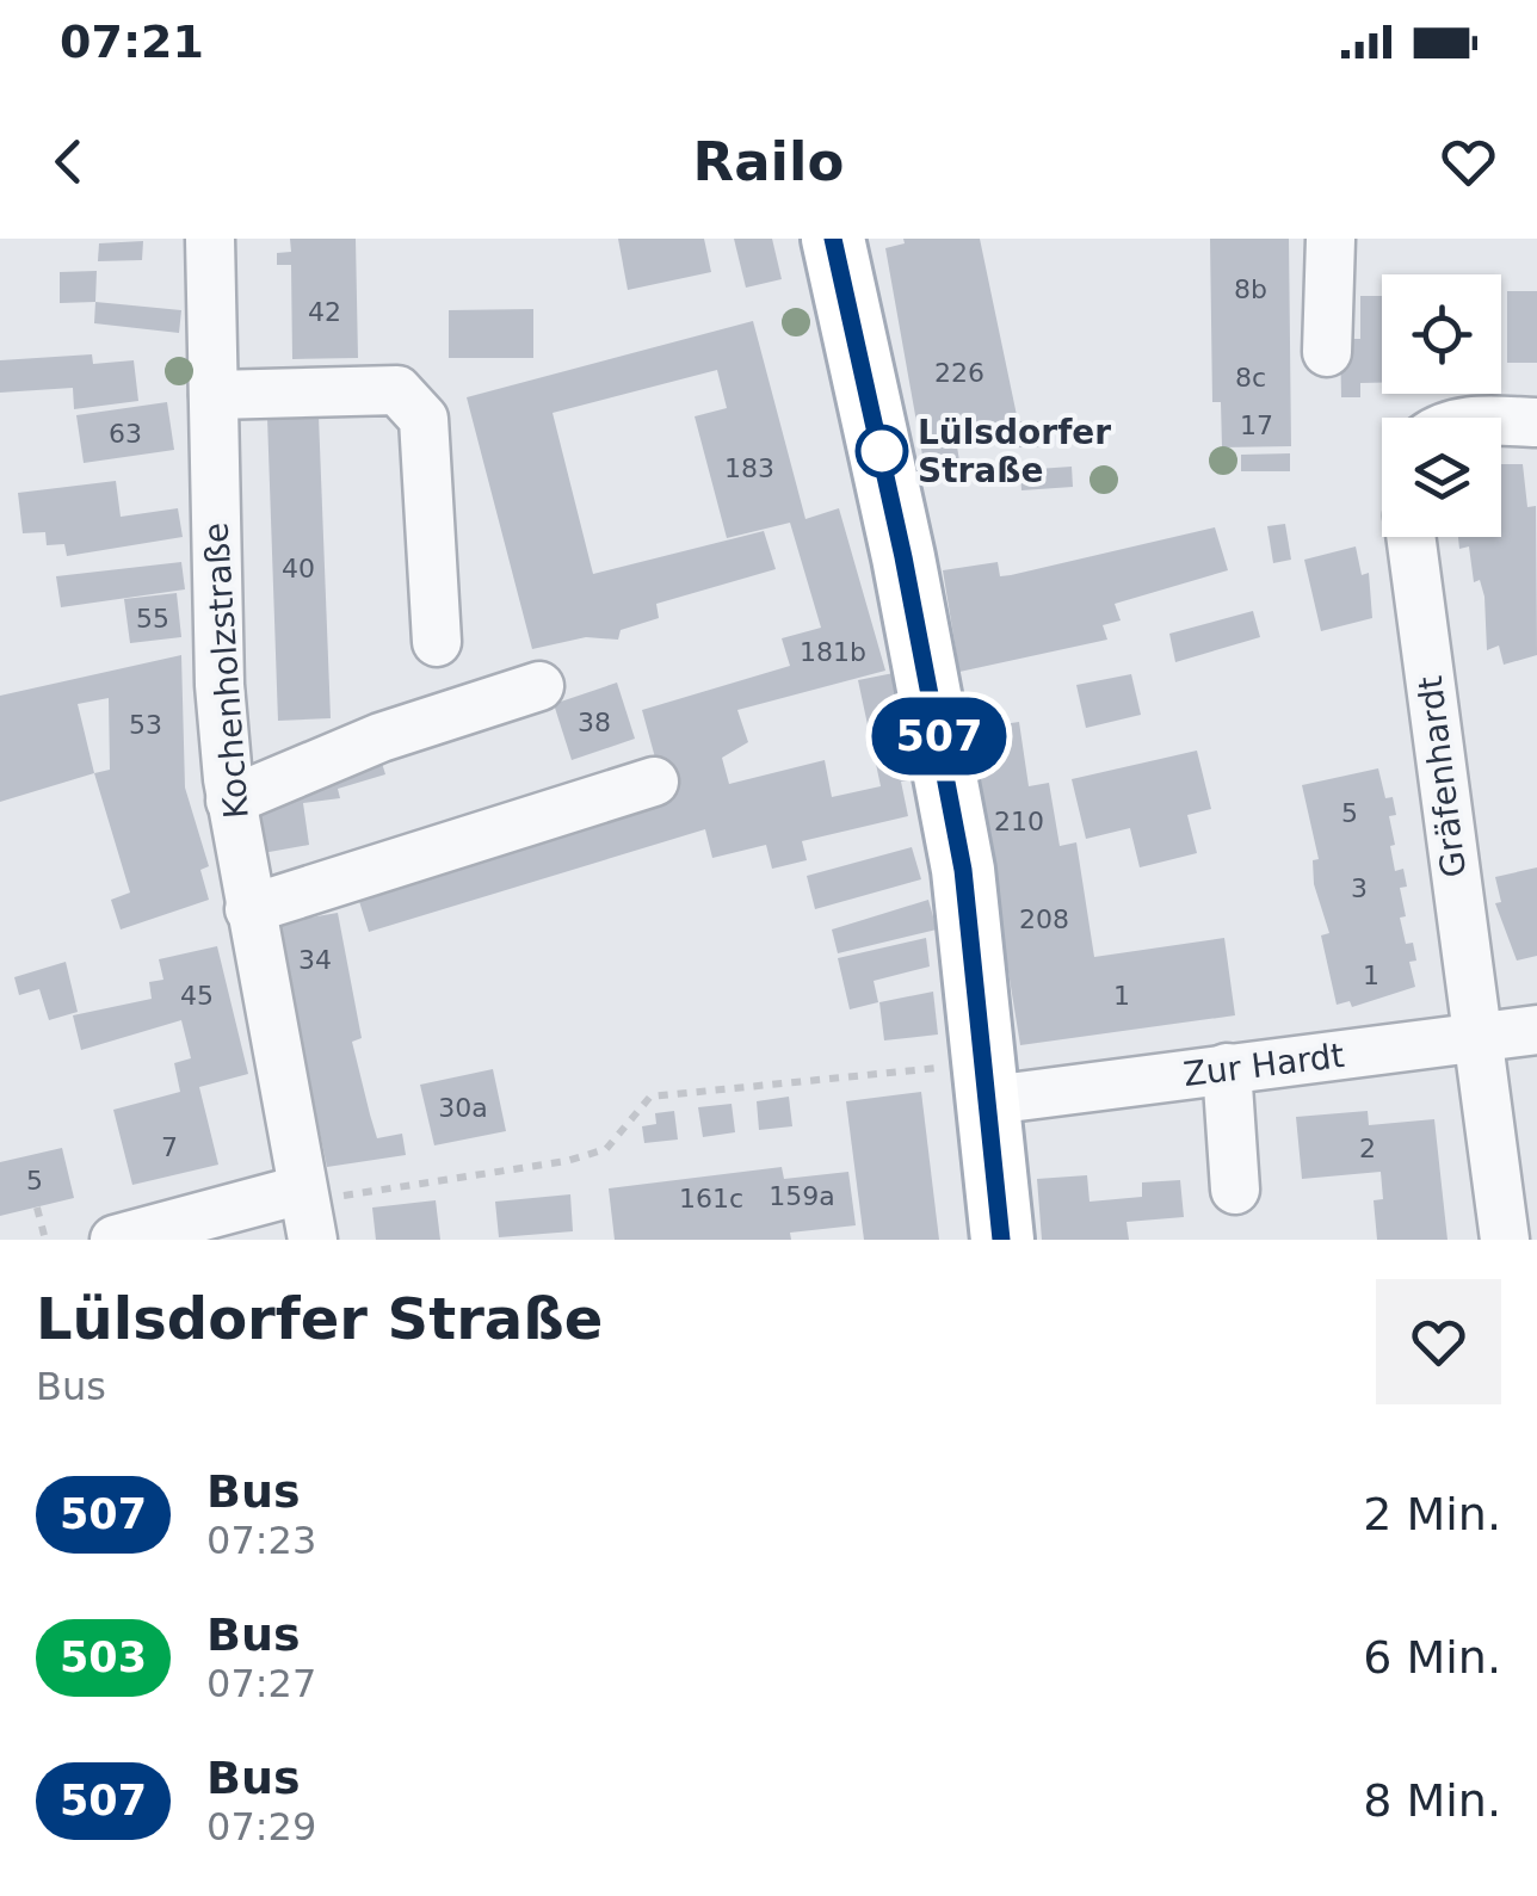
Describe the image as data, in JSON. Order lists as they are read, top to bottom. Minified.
{"streets":{"street":["Kochenholzstraße","Gräfenhardt","Zur Hardt"]},"crossings":[["Gräfenhardt","Zur Hardt"]],"places":["Lülsdorfer Straße"],"lines":["bus line 507"],"house_numbers":["8b","42","226","8c","17","63","183","40","55","181b","38","53","5","210","3","208","34","1","45","1","30a","7","2","5","159a","161c"],"page":{"status":"07:21","header":"Railo","on_map":"507","heading":["Lülsdorfer Straße","Bus"],"list":[{"mark":"507","name":"Bus","note":"07:23","value":"2 Min."},{"mark":"503","name":"Bus","note":"07:27","value":"6 Min."},{"mark":"507","name":"Bus","note":"07:29","value":"8 Min."}]}}
